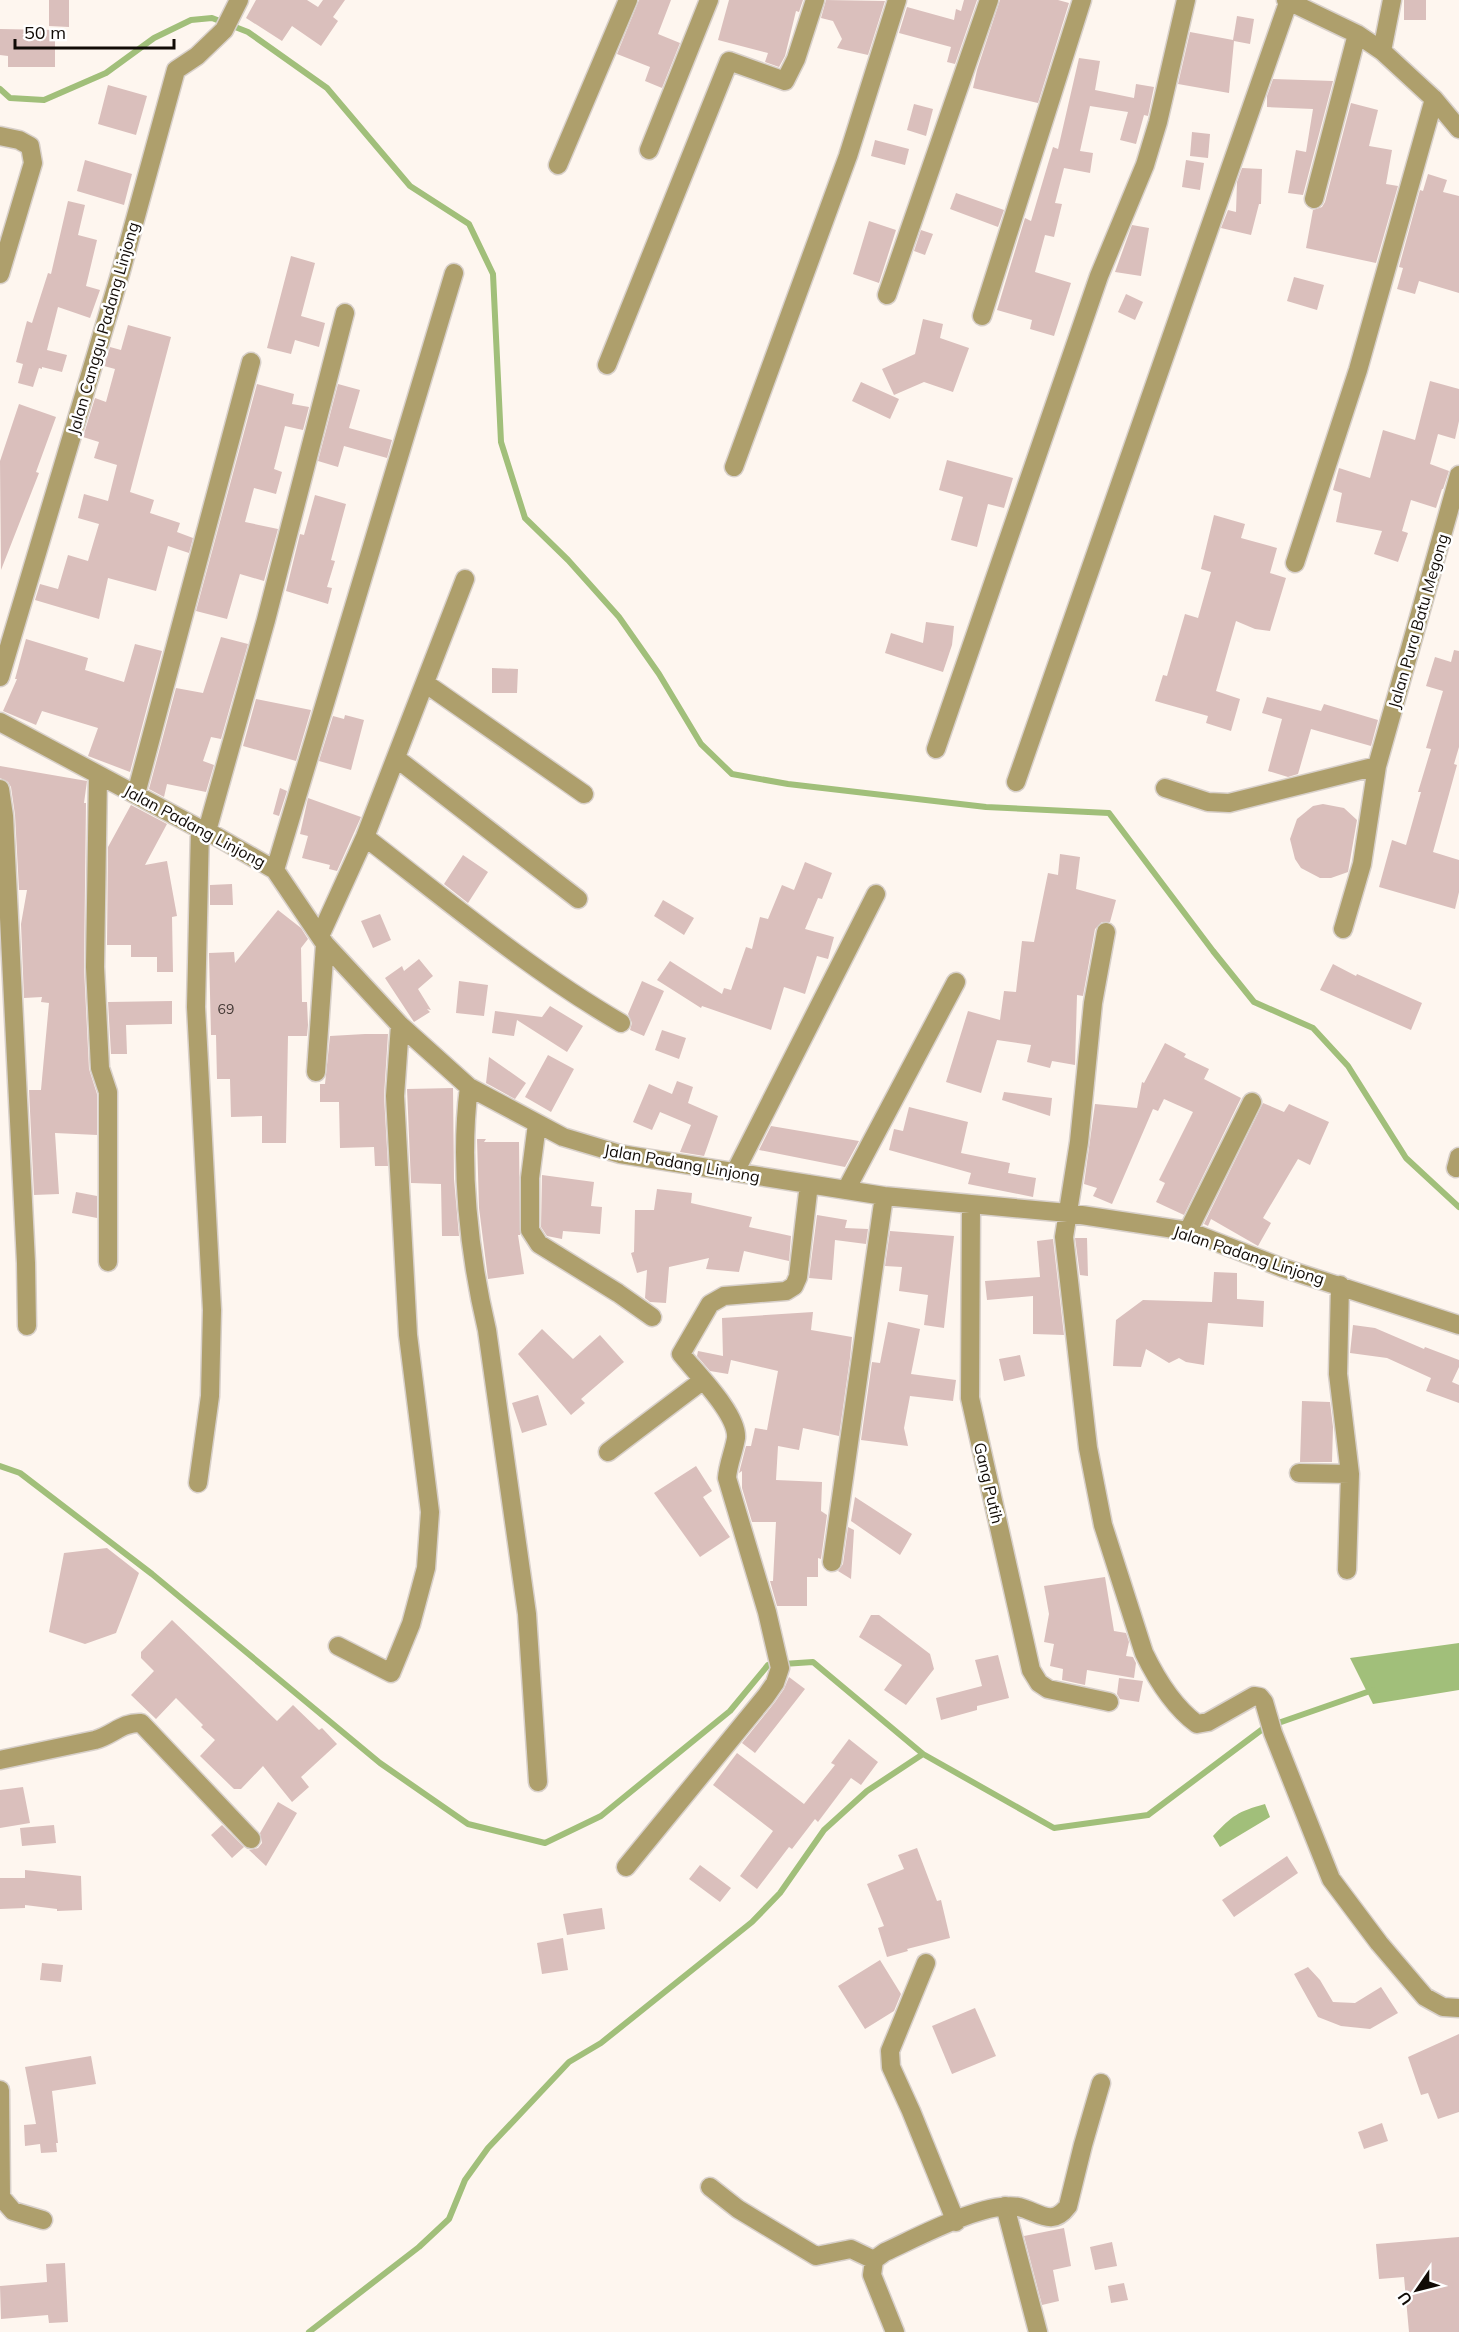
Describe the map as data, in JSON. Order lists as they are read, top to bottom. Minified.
{"streets":{"street":["Jalan Canggu Padang Linjong","Jalan Pura Batu Megong","Jalan Padang Linjong","Gang Putih"]},"crossings":[["Jalan Padang Linjong","Gang Putih"]],"house_numbers":["69"],"scale_bar":"50 m","north":"bottom left"}
